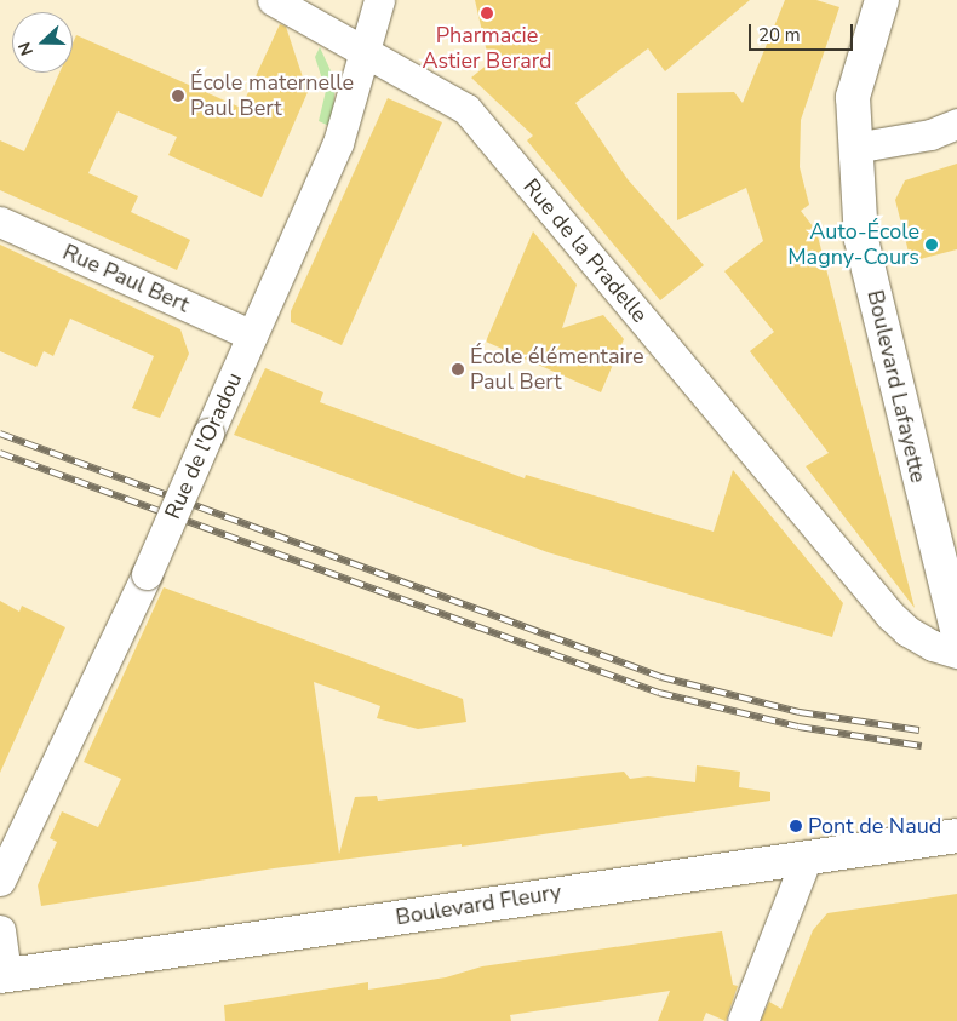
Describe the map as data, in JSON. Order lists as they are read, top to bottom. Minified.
{"streets":{"main road":["Boulevard Lafayette","Boulevard Fleury"],"street":["Rue de la Pradelle","Rue Paul Bert","Rue de l'Oradou"]},"crossings":[["Rue de la Pradelle","Rue de l'Oradou"],["Rue Paul Bert","Rue de l'Oradou"]],"places":["Pharmacie Astier Berard","École maternelle Paul Bert","Auto-École Magny-Cours","École élémentaire Paul Bert","Pont de Naud"],"scale_bar":"20 m","north":"left"}
